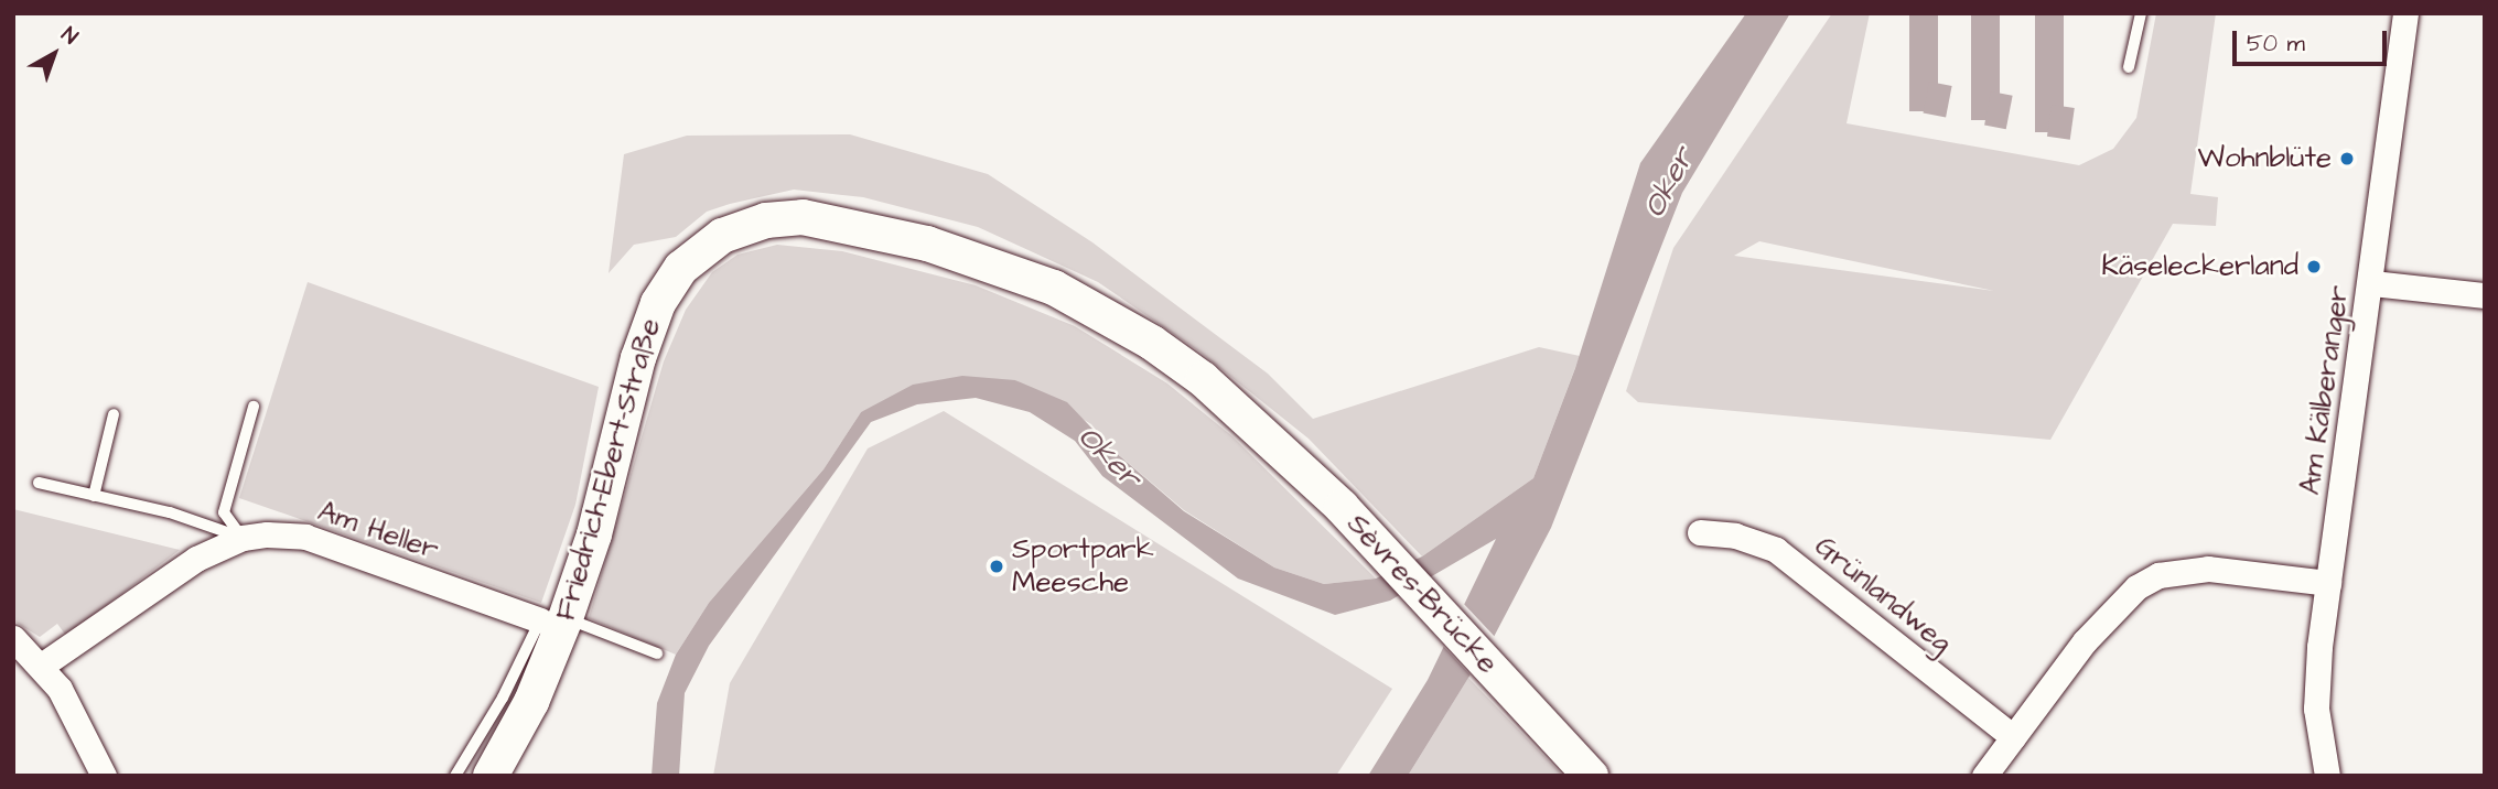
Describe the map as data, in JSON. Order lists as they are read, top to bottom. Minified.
{"streets":{"main road":["Friedrich-Ebert-Straße","Sèvres-Brücke"],"street":["Am Kälberanger","Am Heller","Grünlandweg"]},"crossings":[["Friedrich-Ebert-Straße","Am Heller"],["Friedrich-Ebert-Straße","Sèvres-Brücke"]],"water":["Oker"],"places":["Wohnblüte","Käseleckerland","Sportpark Meesche"],"scale_bar":"50 m","north":"top right"}
